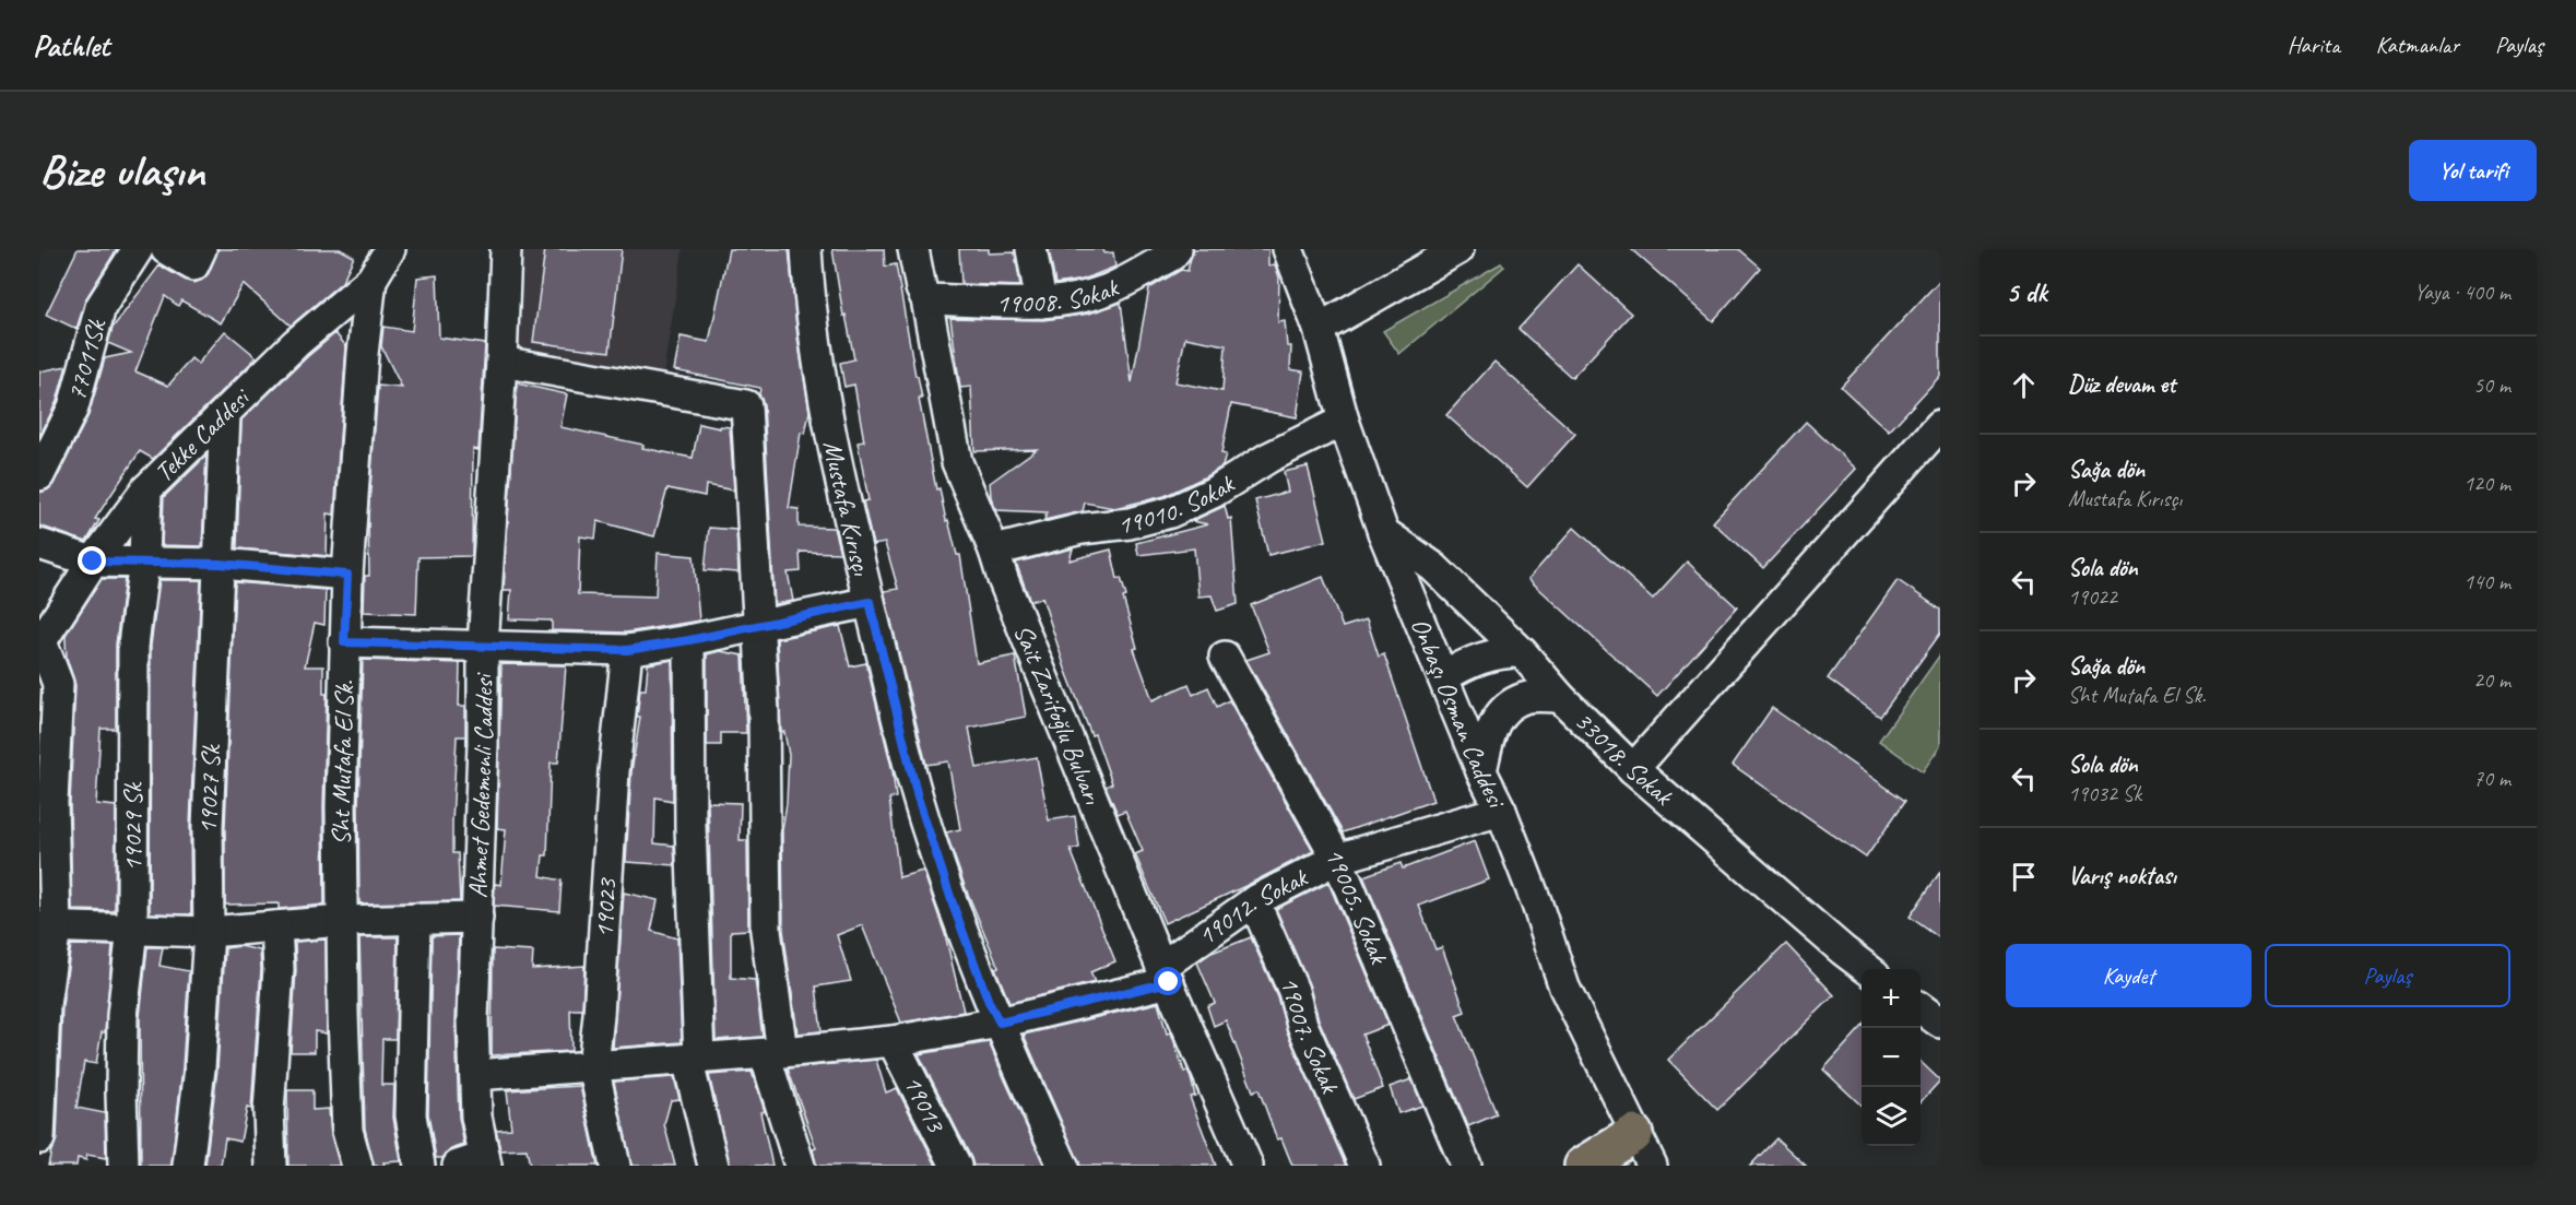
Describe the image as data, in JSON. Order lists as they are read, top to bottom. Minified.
{"streets":{"street":["19008. Sokak","77011Sk","Tekke Caddesi","19010. Sokak","Mustafa Kırısçı","Onbaşı Osman Caddesi","Sait Zarifoğlu Bulvarı","33018. Sokak","Sht Mutafa El Sk.","Ahmet Gedemenli Caddesi","19027 Sk","19029 Sk","19005. Sokak","19012. Sokak","19023","19007. Sokak","19013"]},"crossings":[["19008. Sokak","Sait Zarifoğlu Bulvarı"],["Tekke Caddesi","Sht Mutafa El Sk."],["Tekke Caddesi","19027 Sk"],["Tekke Caddesi","19029 Sk"],["19010. Sokak","Onbaşı Osman Caddesi"],["19010. Sokak","Sait Zarifoğlu Bulvarı"],["Onbaşı Osman Caddesi","33018. Sokak"],["Onbaşı Osman Caddesi","19012. Sokak"],["Sait Zarifoğlu Bulvarı","19012. Sokak"],["19005. Sokak","19012. Sokak"],["19012. Sokak","19007. Sokak"]],"page":{"header":"Pathlet","nav":["Harita","Katmanlar","Paylaş"],"buttons":["Yol tarifi",["Kaydet","Paylaş"]],"title":"Bize ulaşın","heading":["5 dk","Yaya · 400 m"],"list":[["Düz devam et","50 m"],["Sağa dön","Mustafa Kırısçı","120 m"],["Sola dön","19022","140 m"],["Sağa dön","Sht Mutafa El Sk.","20 m"],["Sola dön","19032 Sk","70 m"],"Varış noktası"],"map_buttons":["+","−"]}}
